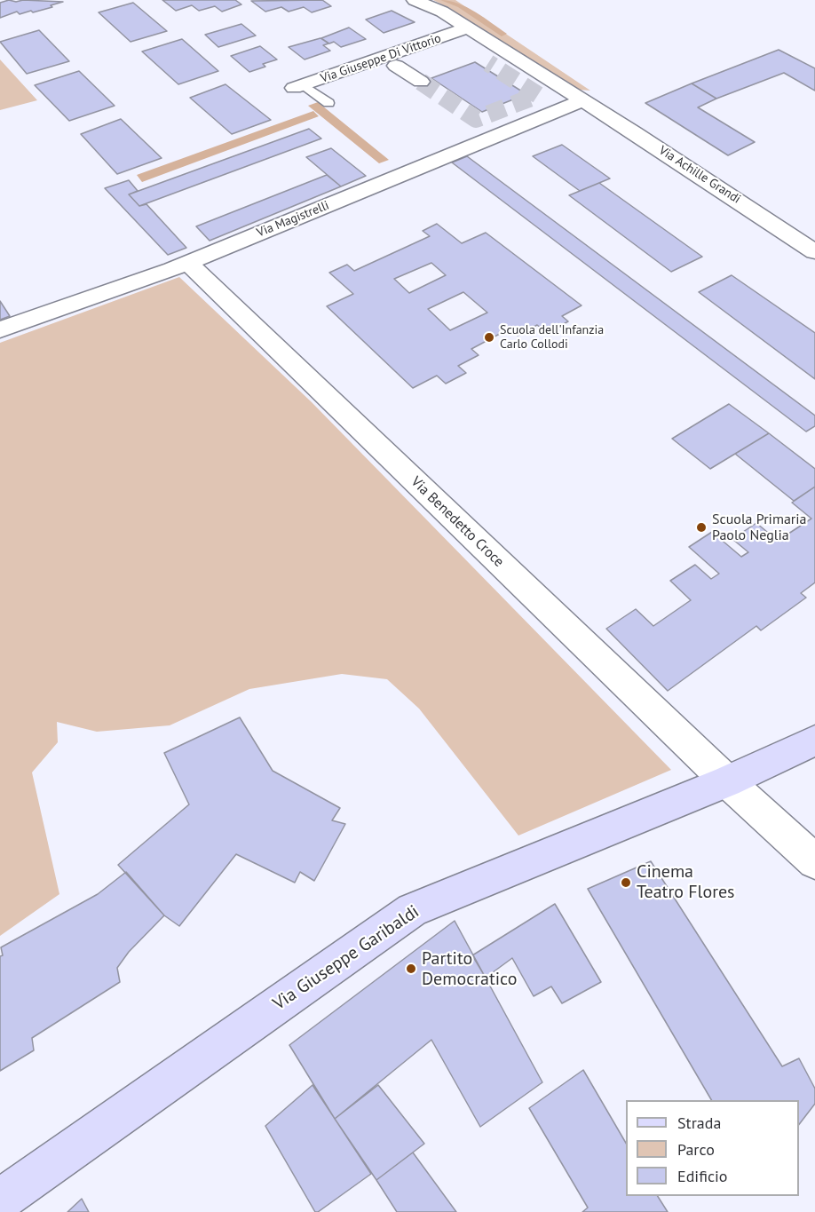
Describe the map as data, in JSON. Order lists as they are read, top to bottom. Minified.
{"streets":{"street":["Via Giuseppe Di Vittorio","Via Achille Grandi","Via Magistrelli","Via Benedetto Croce","Via Giuseppe Garibaldi"]},"crossings":[["Via Giuseppe Di Vittorio","Via Achille Grandi"],["Via Giuseppe Di Vittorio","Via Magistrelli"],["Via Achille Grandi","Via Magistrelli"],["Via Magistrelli","Via Benedetto Croce"],["Via Benedetto Croce","Via Giuseppe Garibaldi"]],"places":["Scuola dell'Infanzia Carlo Collodi","Scuola Primaria Paolo Neglia","Cinema Teatro Flores","Partito Democratico"],"legend":["Strada","Parco","Edificio"]}
